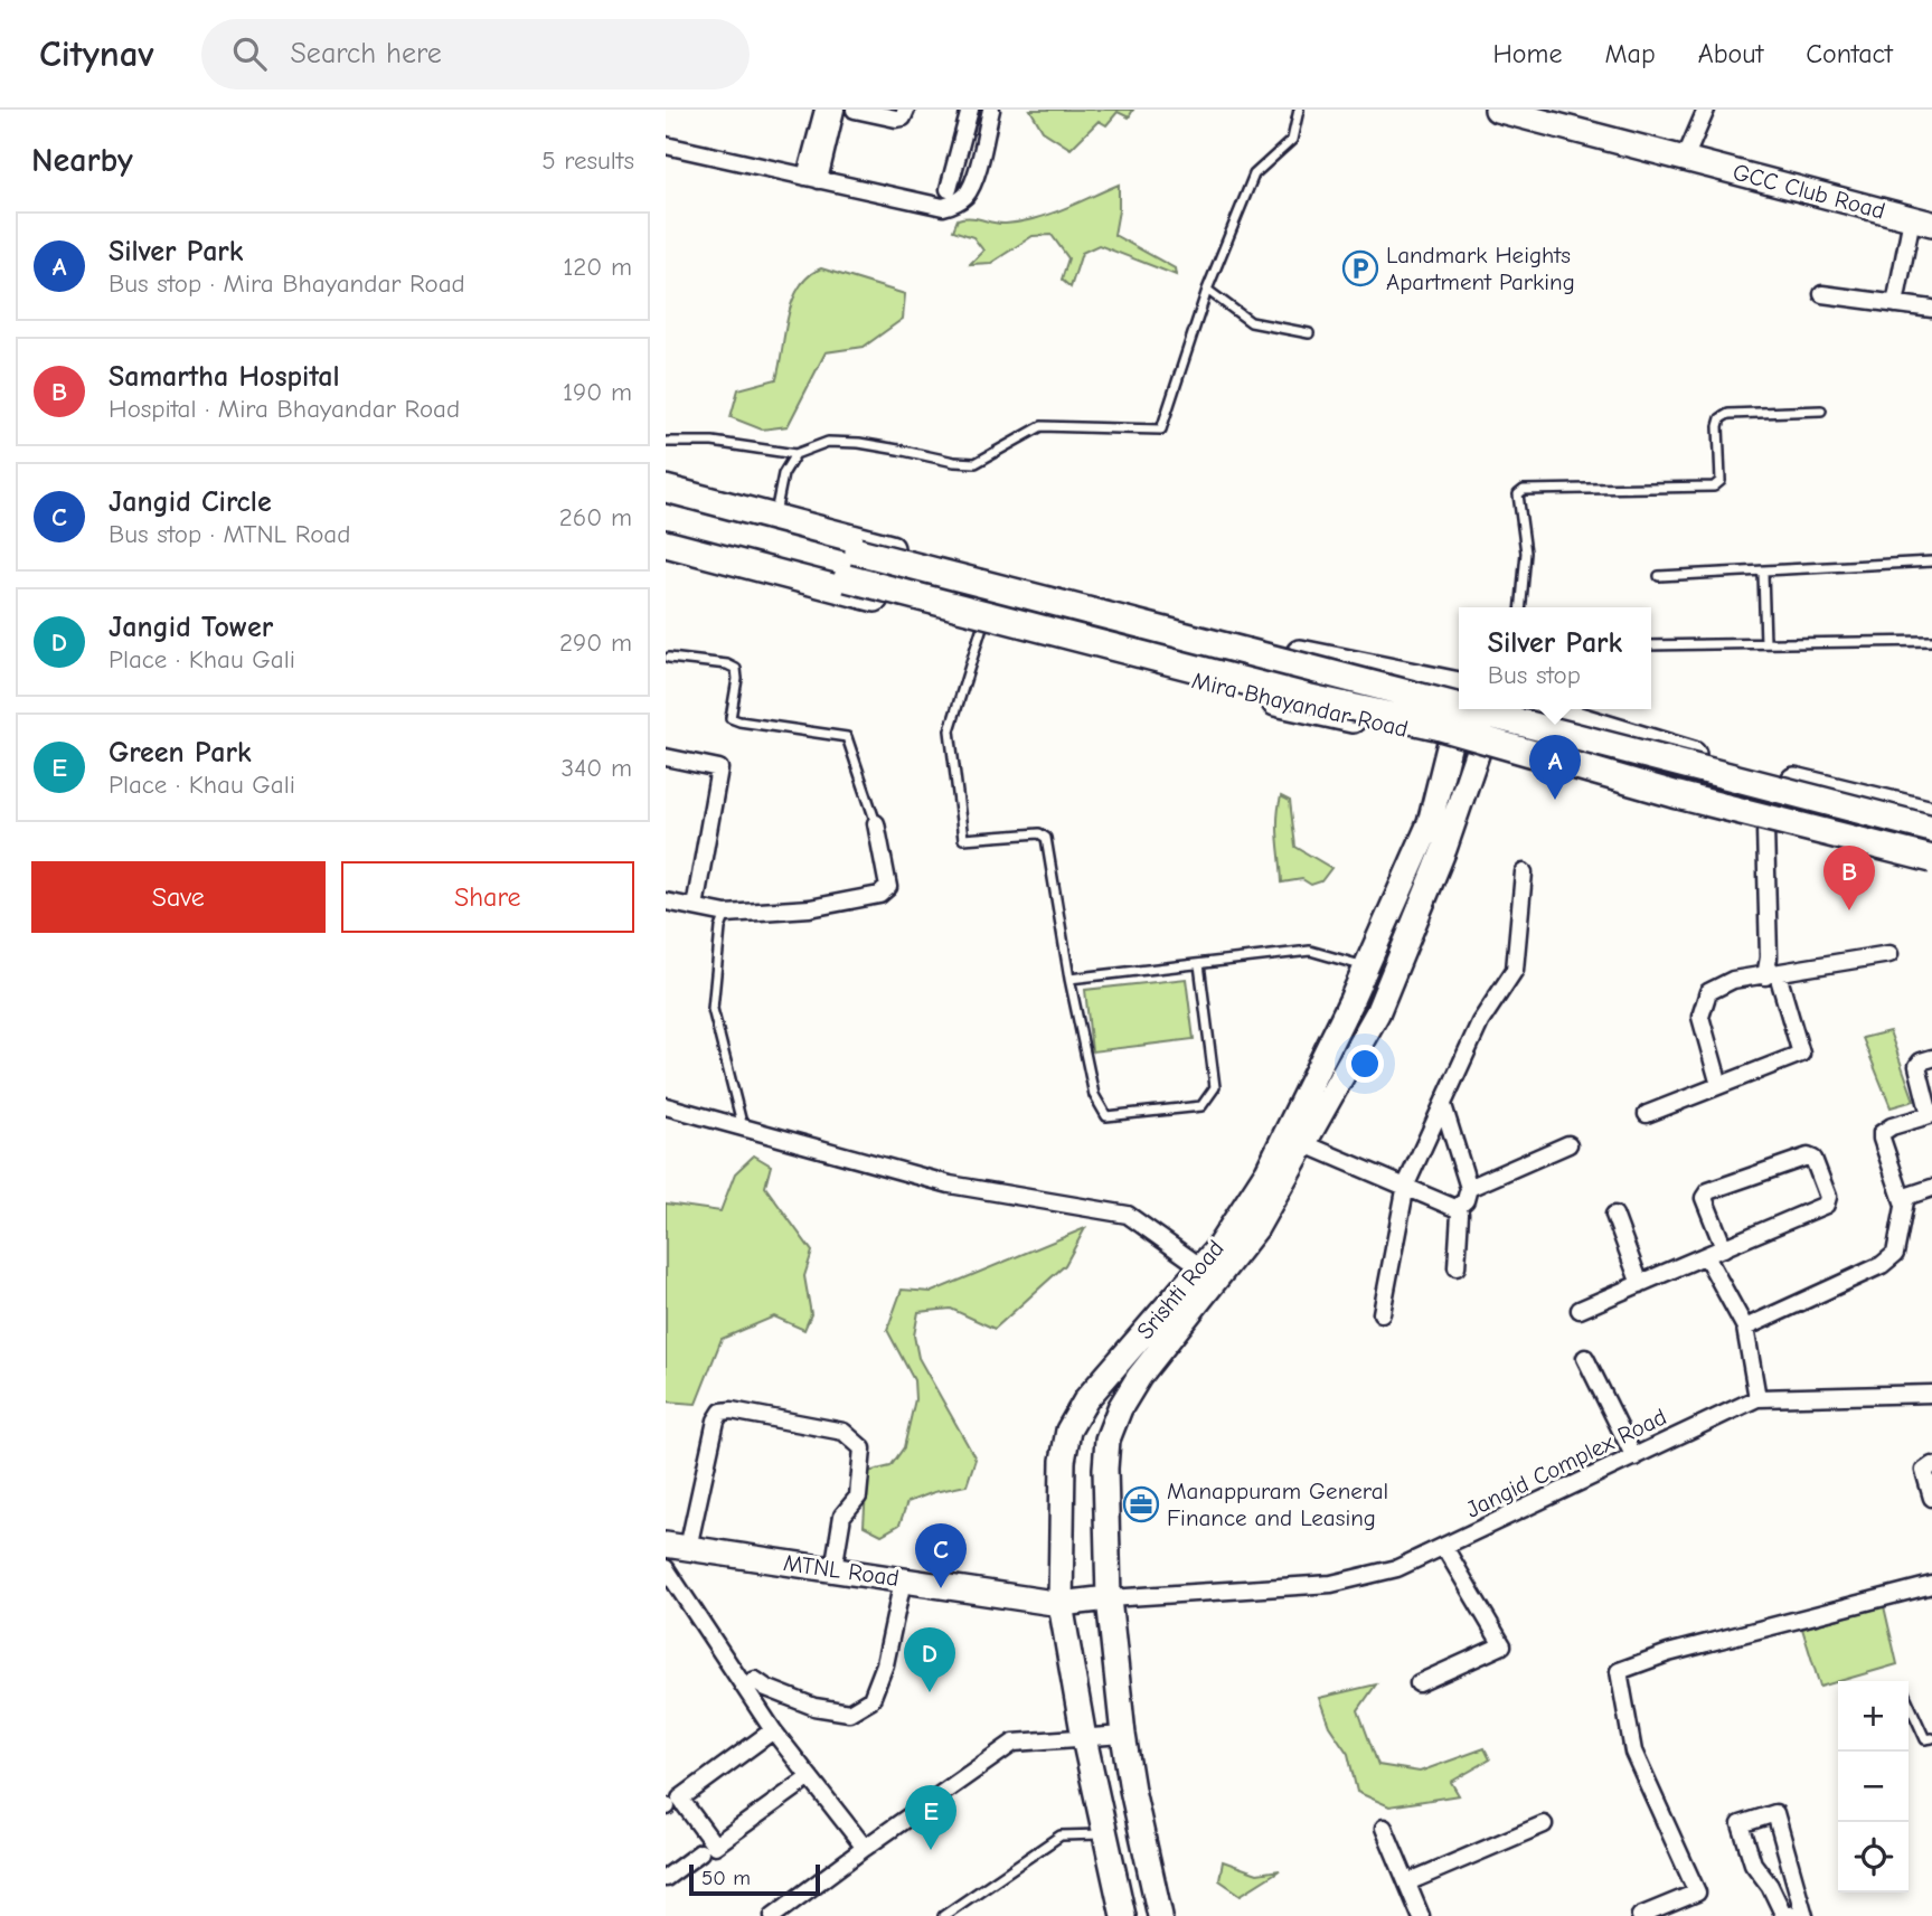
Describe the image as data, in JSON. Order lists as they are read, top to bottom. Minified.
{"streets":{"main road":["GCC Club Road","Mira Bhayandar Road","Srishti Road","MTNL Road"],"street":["Jangid Complex Road"]},"crossings":[["Mira Bhayandar Road","Srishti Road"],["Srishti Road","Jangid Complex Road"],["Srishti Road","MTNL Road"],["Jangid Complex Road","MTNL Road"]],"places":{"parking":["Landmark Heights Apartment Parking"],"office":["Manappuram General Finance and Leasing"]},"scale_bar":"50 m","page":{"header":"Citynav","search":"Search here","nav":["Home","Map","About","Contact"],"heading":["Nearby","5 results"],"list":[{"mark":"A","name":"Silver Park","note":"Bus stop · Mira Bhayandar Road","value":"120 m"},{"mark":"B","name":"Samartha Hospital","note":"Hospital · Mira Bhayandar Road","value":"190 m"},{"mark":"C","name":"Jangid Circle","note":"Bus stop · MTNL Road","value":"260 m"},{"mark":"D","name":"Jangid Tower","note":"Place · Khau Gali","value":"290 m"},{"mark":"E","name":"Green Park","note":"Place · Khau Gali","value":"340 m"}],"popup":["Silver Park","Bus stop"],"pins":["A","B","C","D","E"],"buttons":["Save","Share"],"map_buttons":["+","−"],"scale":"50 m"}}
